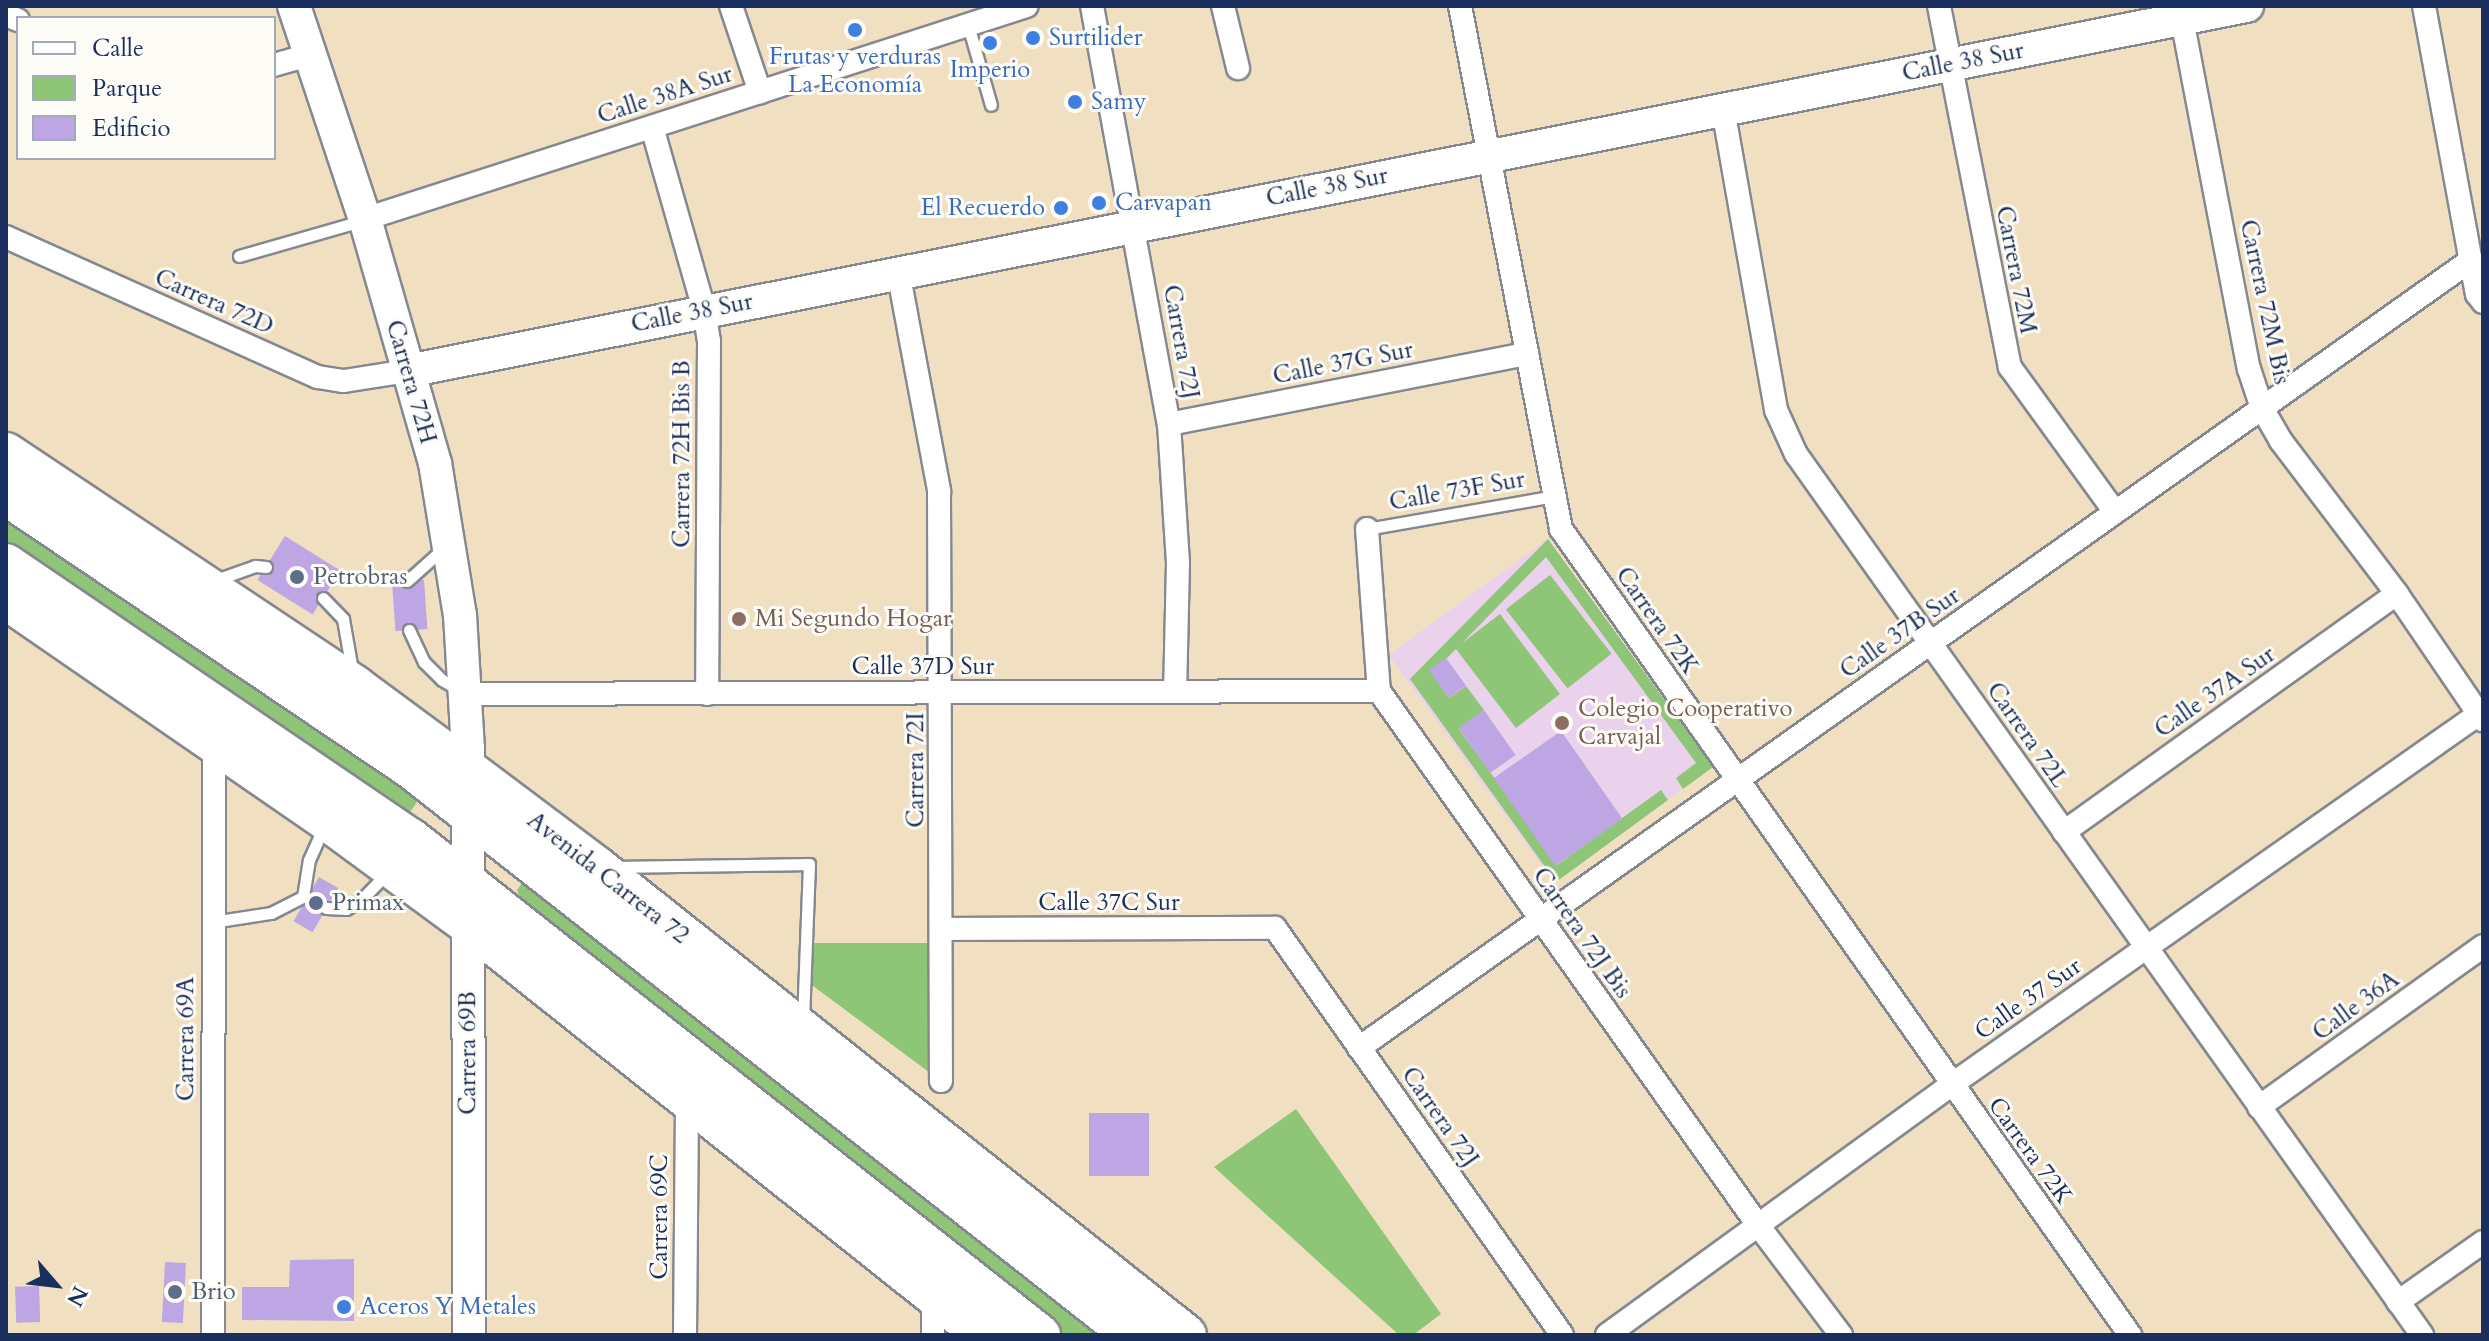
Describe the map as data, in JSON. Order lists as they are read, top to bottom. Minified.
{"streets":{"highway":["Avenida Carrera 72"],"street":["Calle 38 Sur","Calle 38A Sur","Carrera 72M","Carrera 72D","Carrera 72M Bis","Carrera 72J","Calle 37G Sur","Carrera 72H","Carrera 72H Bis B","Carrera 72K","Calle 37B Sur","Calle 37D Sur","Calle 37A Sur","Carrera 72L","Carrera 72I","Calle 37C Sur","Carrera 72J Bis","Calle 37 Sur","Calle 36A","Carrera 69A","Carrera 69B","Carrera 69C"],"lane":["Calle 73F Sur"]},"crossings":[["Calle 38 Sur","Carrera 72M"],["Calle 38 Sur","Carrera 72D"],["Calle 38 Sur","Carrera 72M Bis"],["Calle 38 Sur","Carrera 72J"],["Calle 38 Sur","Carrera 72H"],["Calle 38 Sur","Carrera 72H Bis B"],["Calle 38 Sur","Carrera 72K"],["Calle 38 Sur","Carrera 72L"],["Calle 38 Sur","Carrera 72I"],["Calle 38A Sur","Carrera 72H"],["Calle 38A Sur","Carrera 72H Bis B"],["Carrera 72M","Calle 37B Sur"],["Carrera 72D","Carrera 72H"],["Carrera 72M Bis","Calle 37B Sur"],["Carrera 72M Bis","Calle 37A Sur"],["Carrera 72M Bis","Calle 37 Sur"],["Carrera 72J","Calle 37G Sur"],["Carrera 72J","Calle 37B Sur"],["Carrera 72J","Calle 37D Sur"],["Carrera 72J","Calle 37C Sur"],["Calle 37G Sur","Carrera 72K"],["Carrera 72H","Calle 37D Sur"],["Carrera 72H","Avenida Carrera 72"],["Carrera 72H","Carrera 69B"],["Carrera 72H Bis B","Calle 37D Sur"],["Calle 73F Sur","Carrera 72K"],["Carrera 72K","Calle 37B Sur"],["Carrera 72K","Calle 37 Sur"],["Calle 37B Sur","Carrera 72L"],["Calle 37B Sur","Carrera 72J Bis"],["Calle 37D Sur","Carrera 72I"],["Calle 37D Sur","Carrera 72J Bis"],["Calle 37A Sur","Carrera 72L"],["Carrera 72L","Calle 37 Sur"],["Carrera 72L","Calle 36A"],["Carrera 72I","Calle 37C Sur"],["Avenida Carrera 72","Carrera 69B"],["Carrera 72J Bis","Calle 37 Sur"]],"places":["Frutas y verduras La Economía","Surtilider","Imperio","Samy","Carvapan","El Recuerdo","Petrobras","Mi Segundo Hogar","Colegio Cooperativo Carvajal","Primax","Brio","Aceros Y Metales"],"legend":["Calle","Parque","Edificio"],"north":"bottom right"}
